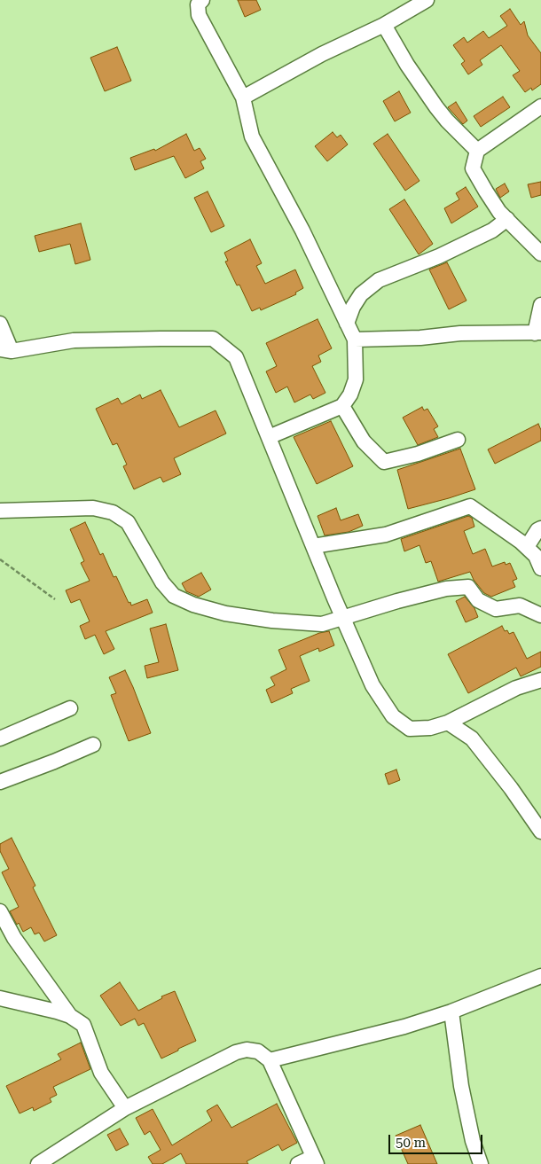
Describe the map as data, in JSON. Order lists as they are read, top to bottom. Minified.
{"scale_bar":"50 m"}
